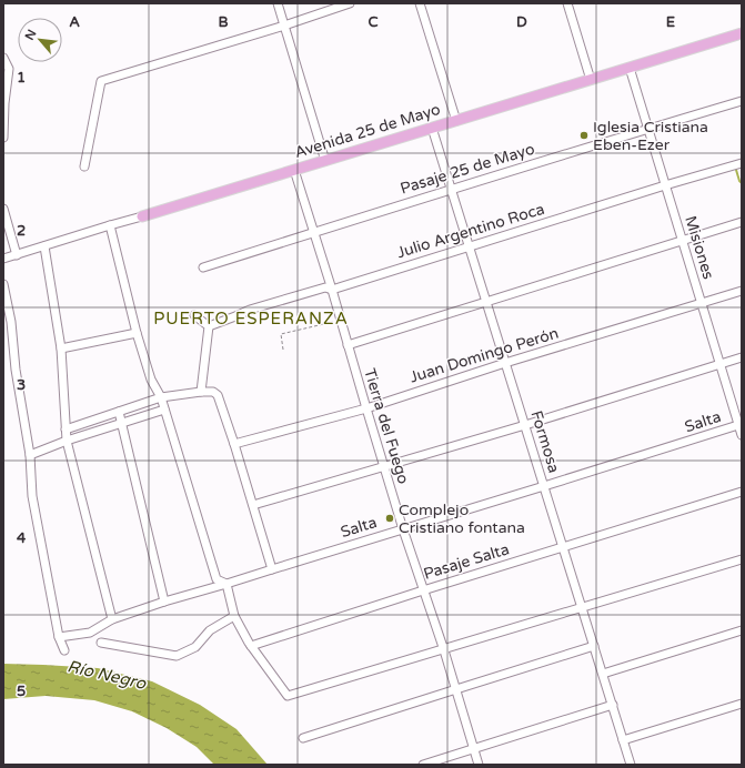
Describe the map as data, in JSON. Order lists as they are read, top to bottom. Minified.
{"streets":{"main road":["Avenida 25 de Mayo"],"street":["Pasaje 25 de Mayo","Julio Argentino Roca","Misiones","Juan Domingo Perón","Salta","Tierra del Fuego","Formosa","Pasaje Salta"]},"crossings":[["Avenida 25 de Mayo","Misiones"],["Avenida 25 de Mayo","Tierra del Fuego"],["Avenida 25 de Mayo","Formosa"],["Pasaje 25 de Mayo","Misiones"],["Pasaje 25 de Mayo","Tierra del Fuego"],["Pasaje 25 de Mayo","Formosa"],["Julio Argentino Roca","Misiones"],["Julio Argentino Roca","Tierra del Fuego"],["Julio Argentino Roca","Formosa"],["Misiones","Juan Domingo Perón"],["Misiones","Salta"],["Juan Domingo Perón","Tierra del Fuego"],["Juan Domingo Perón","Formosa"],["Salta","Tierra del Fuego"],["Salta","Formosa"],["Tierra del Fuego","Pasaje Salta"],["Formosa","Pasaje Salta"]],"districts":["PUERTO ESPERANZA"],"water":["Río Negro"],"places":["Iglesia Cristiana Eben-Ezer","Complejo Cristiano fontana"],"north":"top left","grid":{"columns":["A","B","C","D","E"],"rows":["1","2","3","4","5"]}}
